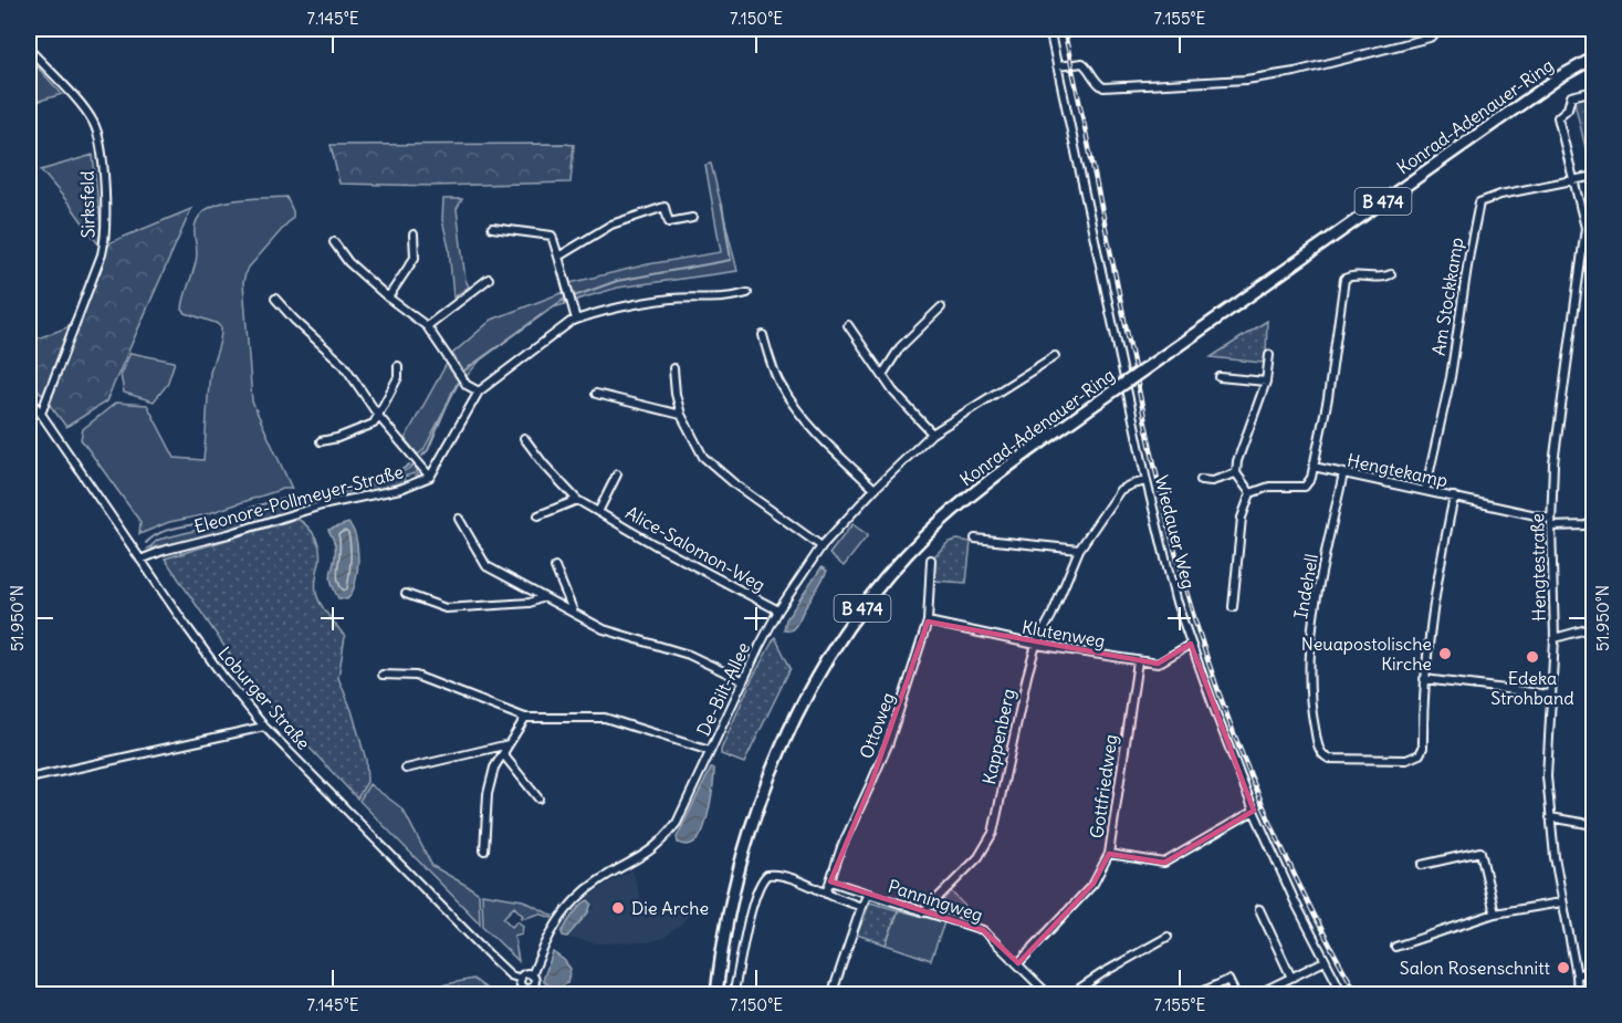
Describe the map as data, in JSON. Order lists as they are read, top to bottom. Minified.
{"streets":{"main road":["Konrad-Adenauer-Ring","B 474"],"street":["Sirksfeld","Am Stockkamp","Hengtekamp","Eleonore-Pollmeyer-Straße","Wiedauer Weg","Alice-Salomon-Weg","Hengtestraße","Indehell","Klutenweg","De-Bilt-Allee","Loburger Straße","Ottoweg","Kappenberg","Gottfriedweg","Panningweg"]},"crossings":[["Sirksfeld","Loburger Straße"],["Am Stockkamp","Hengtekamp"],["Am Stockkamp","Hengtestraße"],["Hengtekamp","Hengtestraße"],["Hengtekamp","Indehell"],["Eleonore-Pollmeyer-Straße","Loburger Straße"],["Wiedauer Weg","Klutenweg"],["Wiedauer Weg","Kappenberg"],["Alice-Salomon-Weg","De-Bilt-Allee"],["Klutenweg","Ottoweg"],["Klutenweg","Kappenberg"],["Klutenweg","Gottfriedweg"],["De-Bilt-Allee","Loburger Straße"],["Ottoweg","Panningweg"],["Kappenberg","Panningweg"],["Gottfriedweg","Panningweg"]],"places":["Neuapostolische Kirche","Edeka Strohband","Die Arche","Salon Rosenschnitt"],"coordinates":["7.145°E","7.150°E","7.155°E","51.950°N"]}
